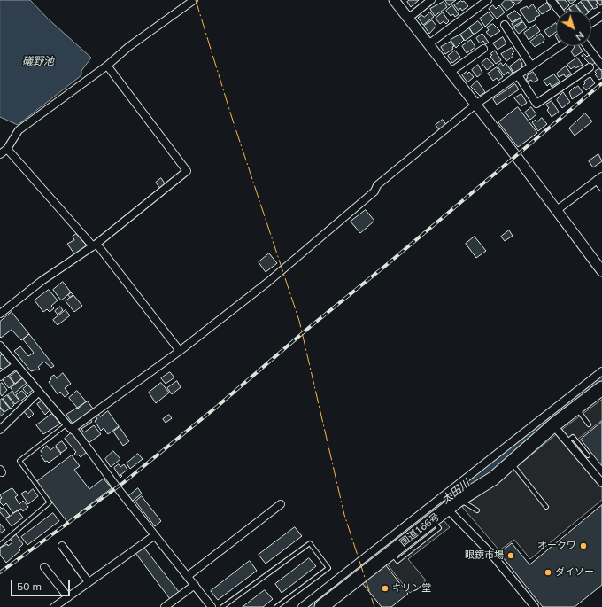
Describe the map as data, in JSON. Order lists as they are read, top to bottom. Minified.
{"streets":{"highway":["国道166号"]},"water":["礒野池","太田川"],"places":["オークワ","眼鏡市場","ダイソー","キリン堂"],"scale_bar":"50 m","north":"bottom right"}
